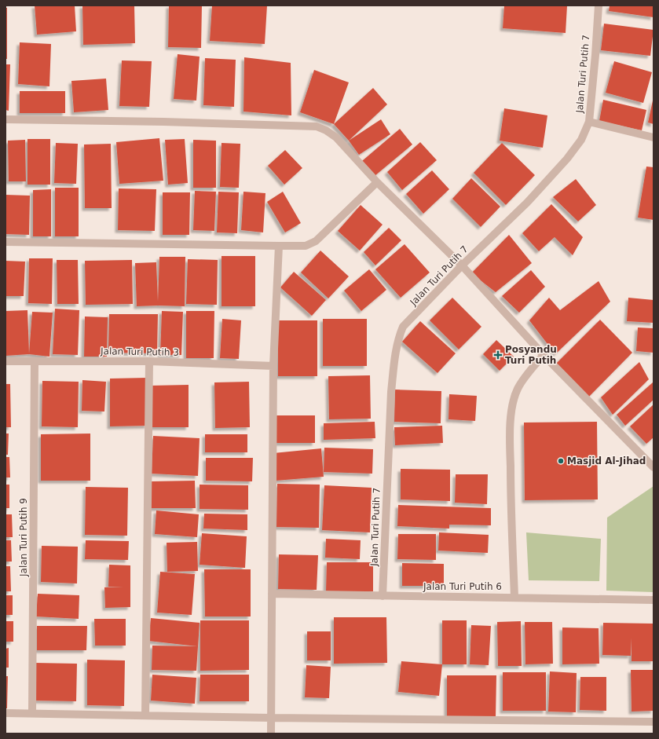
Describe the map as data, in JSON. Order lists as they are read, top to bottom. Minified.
{"streets":{"street":["Jalan Turi Putih 7","Jalan Turi Putih 3","Jalan Turi Putih 9","Jalan Turi Putih 6"]},"crossings":[["Jalan Turi Putih 7","Jalan Turi Putih 6"],["Jalan Turi Putih 3","Jalan Turi Putih 9"]],"places":{"health":["Posyandu Turi Putih"],"other":["Masjid Al-Jihad"]}}
